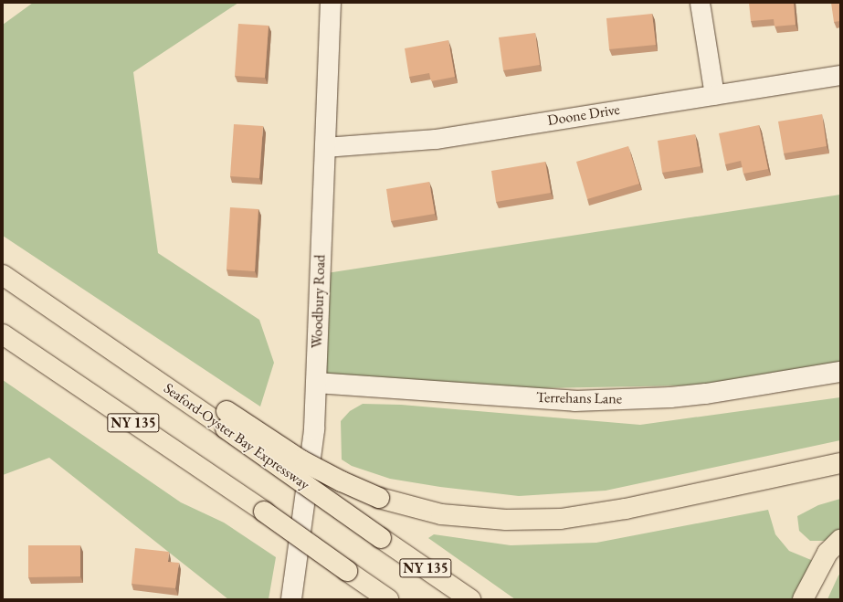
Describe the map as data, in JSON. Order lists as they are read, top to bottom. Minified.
{"streets":{"highway":["NY 135","Seaford-Oyster Bay Expressway"],"main road":["Woodbury Road","Terrehans Lane"],"street":["Doone Drive"]},"crossings":[["Doone Drive","Woodbury Road"],["Woodbury Road","Terrehans Lane"]]}
